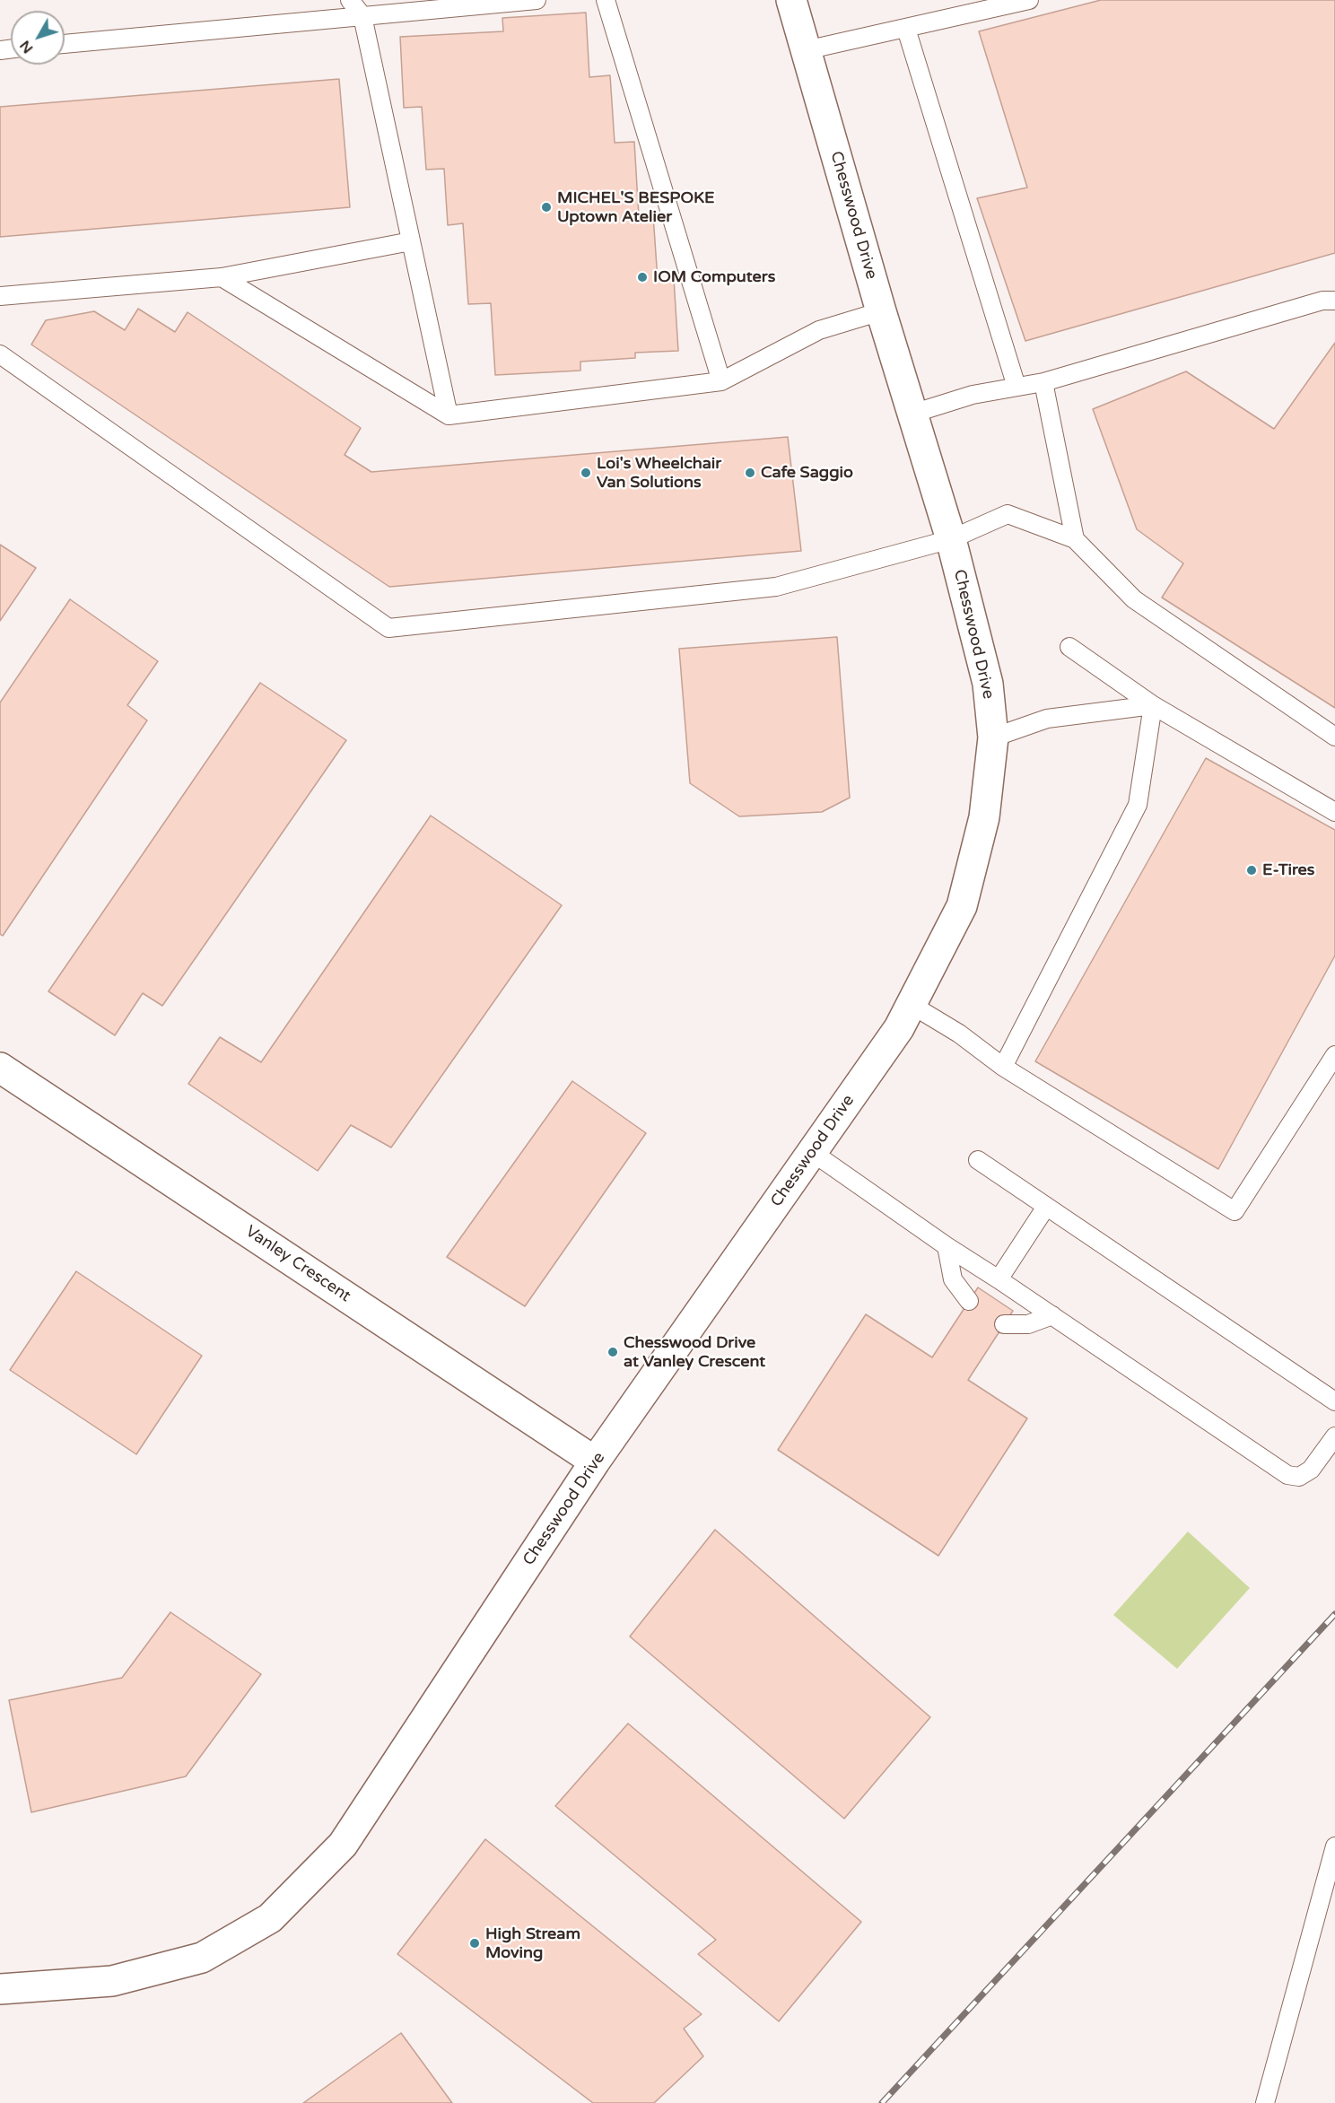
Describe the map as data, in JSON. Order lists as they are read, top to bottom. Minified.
{"streets":{"street":["Chesswood Drive","Vanley Crescent"]},"crossings":[["Chesswood Drive","Vanley Crescent"]],"places":["MICHEL'S BESPOKE Uptown Atelier","IOM Computers","Loi's Wheelchair Van Solutions","Cafe Saggio","E-Tires","Chesswood Drive at Vanley Crescent","High Stream Moving"],"north":"bottom left"}
